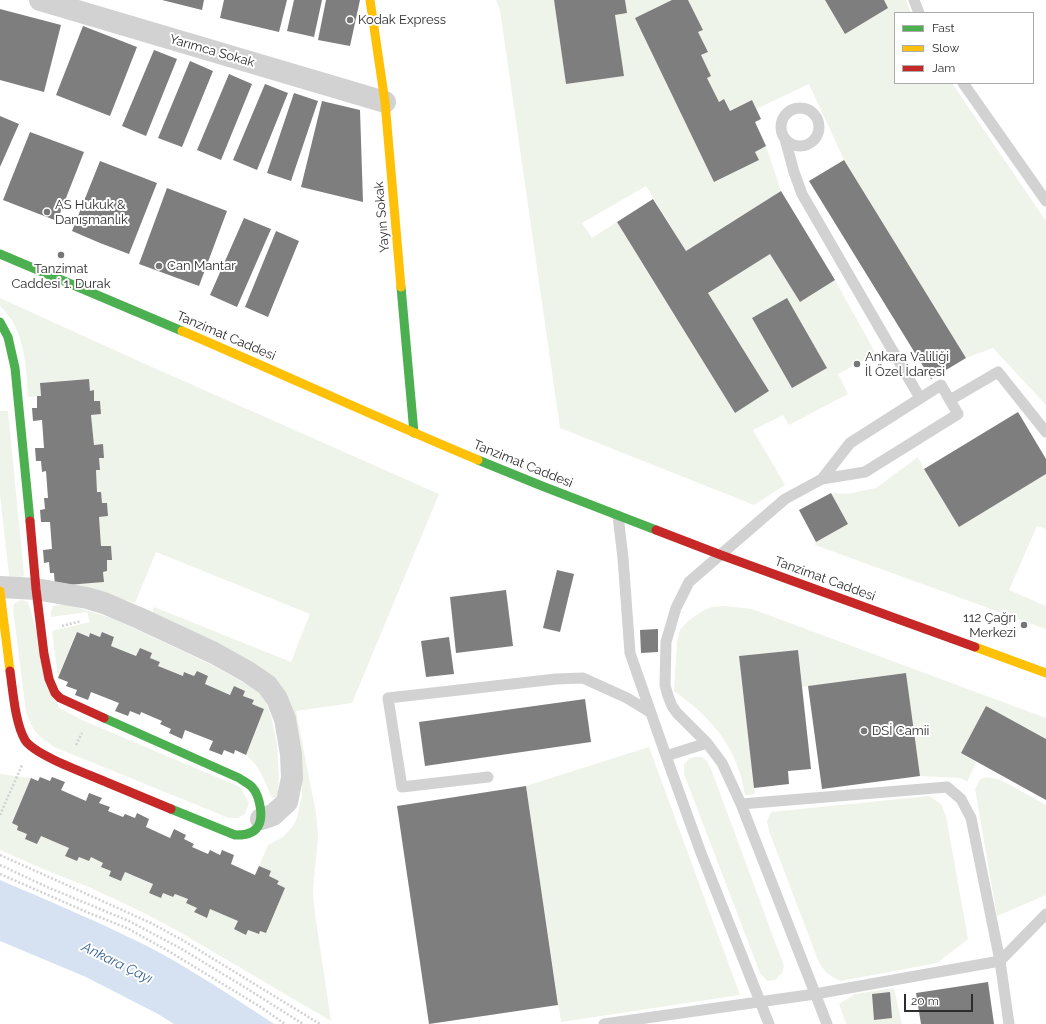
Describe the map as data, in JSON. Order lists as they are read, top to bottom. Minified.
{"streets":{"street":["Yarımca Sokak","Yayın Sokak","Tanzimat Caddesi"]},"crossings":[["Yarımca Sokak","Yayın Sokak"],["Yayın Sokak","Tanzimat Caddesi"]],"water":["Ankara Çayı"],"places":["Kodak Express","AS Hukuk & Danışmanlık","Tanzimat Caddesi 1. Durak","Can Mantar","Ankara Valiliği İl Özel İdaresi","112 Çağrı Merkezi","DSİ Camii"],"legend":["Fast","Slow","Jam"],"scale_bar":"20 m"}
